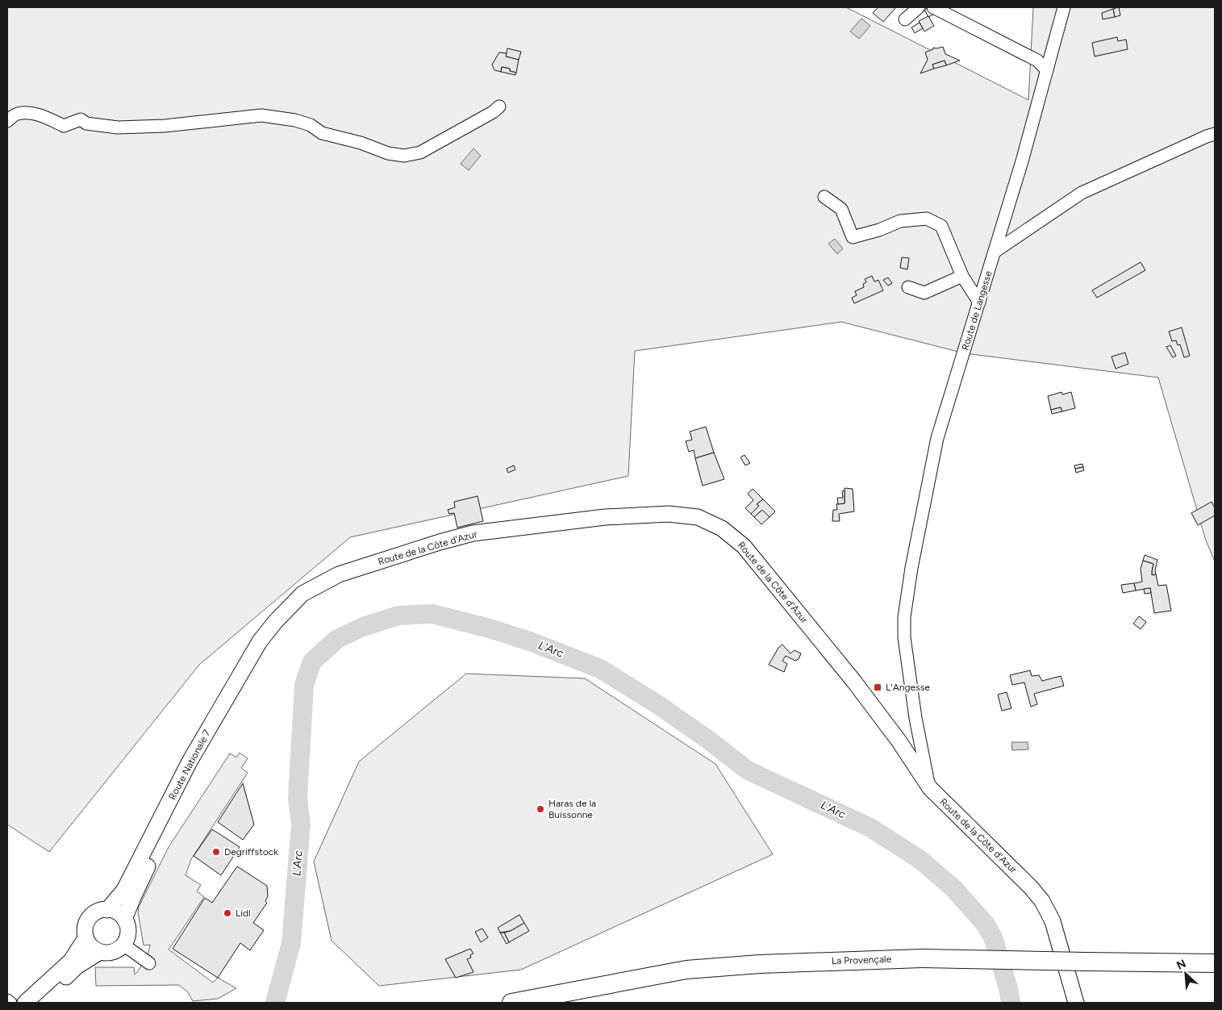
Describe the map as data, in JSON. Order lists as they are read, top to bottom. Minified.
{"streets":{"highway":["La Provençale"],"main road":["Route de la Côte d'Azur","Route Nationale 7"],"street":["Route de Langesse"]},"crossings":[["Route de Langesse","Route de la Côte d'Azur"],["Route de la Côte d'Azur","Route Nationale 7"]],"water":["L'Arc"],"places":{"transit":["L'Angesse"],"other":["Haras de la Buissonne","Degriffstock","Lidl"]},"north":"top left"}
